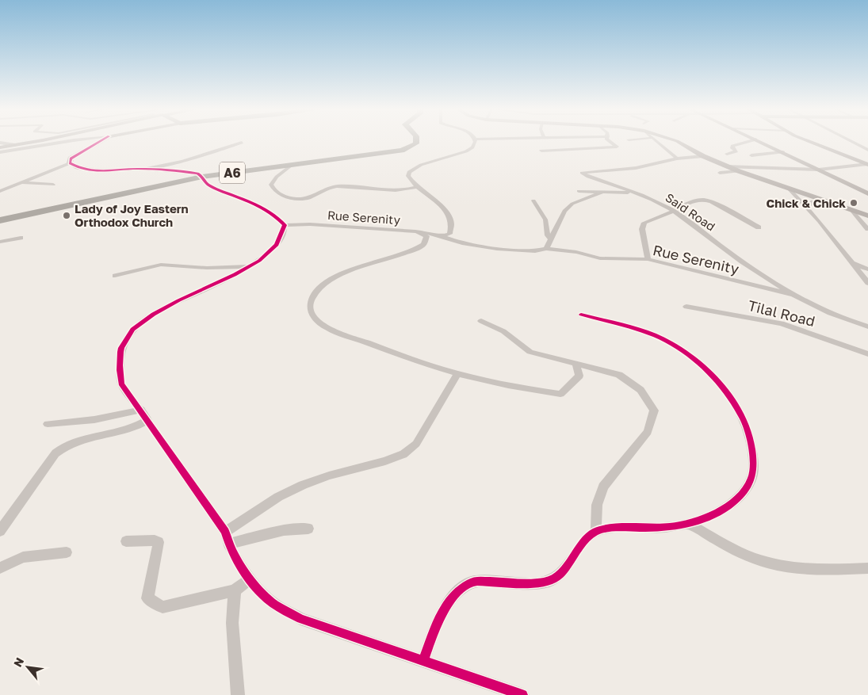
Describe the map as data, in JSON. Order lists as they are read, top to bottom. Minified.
{"streets":{"highway":["A6"],"street":["Said Road","Rue Serenity","Tilal Road"]},"crossings":[["Said Road","Rue Serenity"]],"places":["Chick & Chick","Lady of Joy Eastern Orthodox Church"],"north":"top left"}
